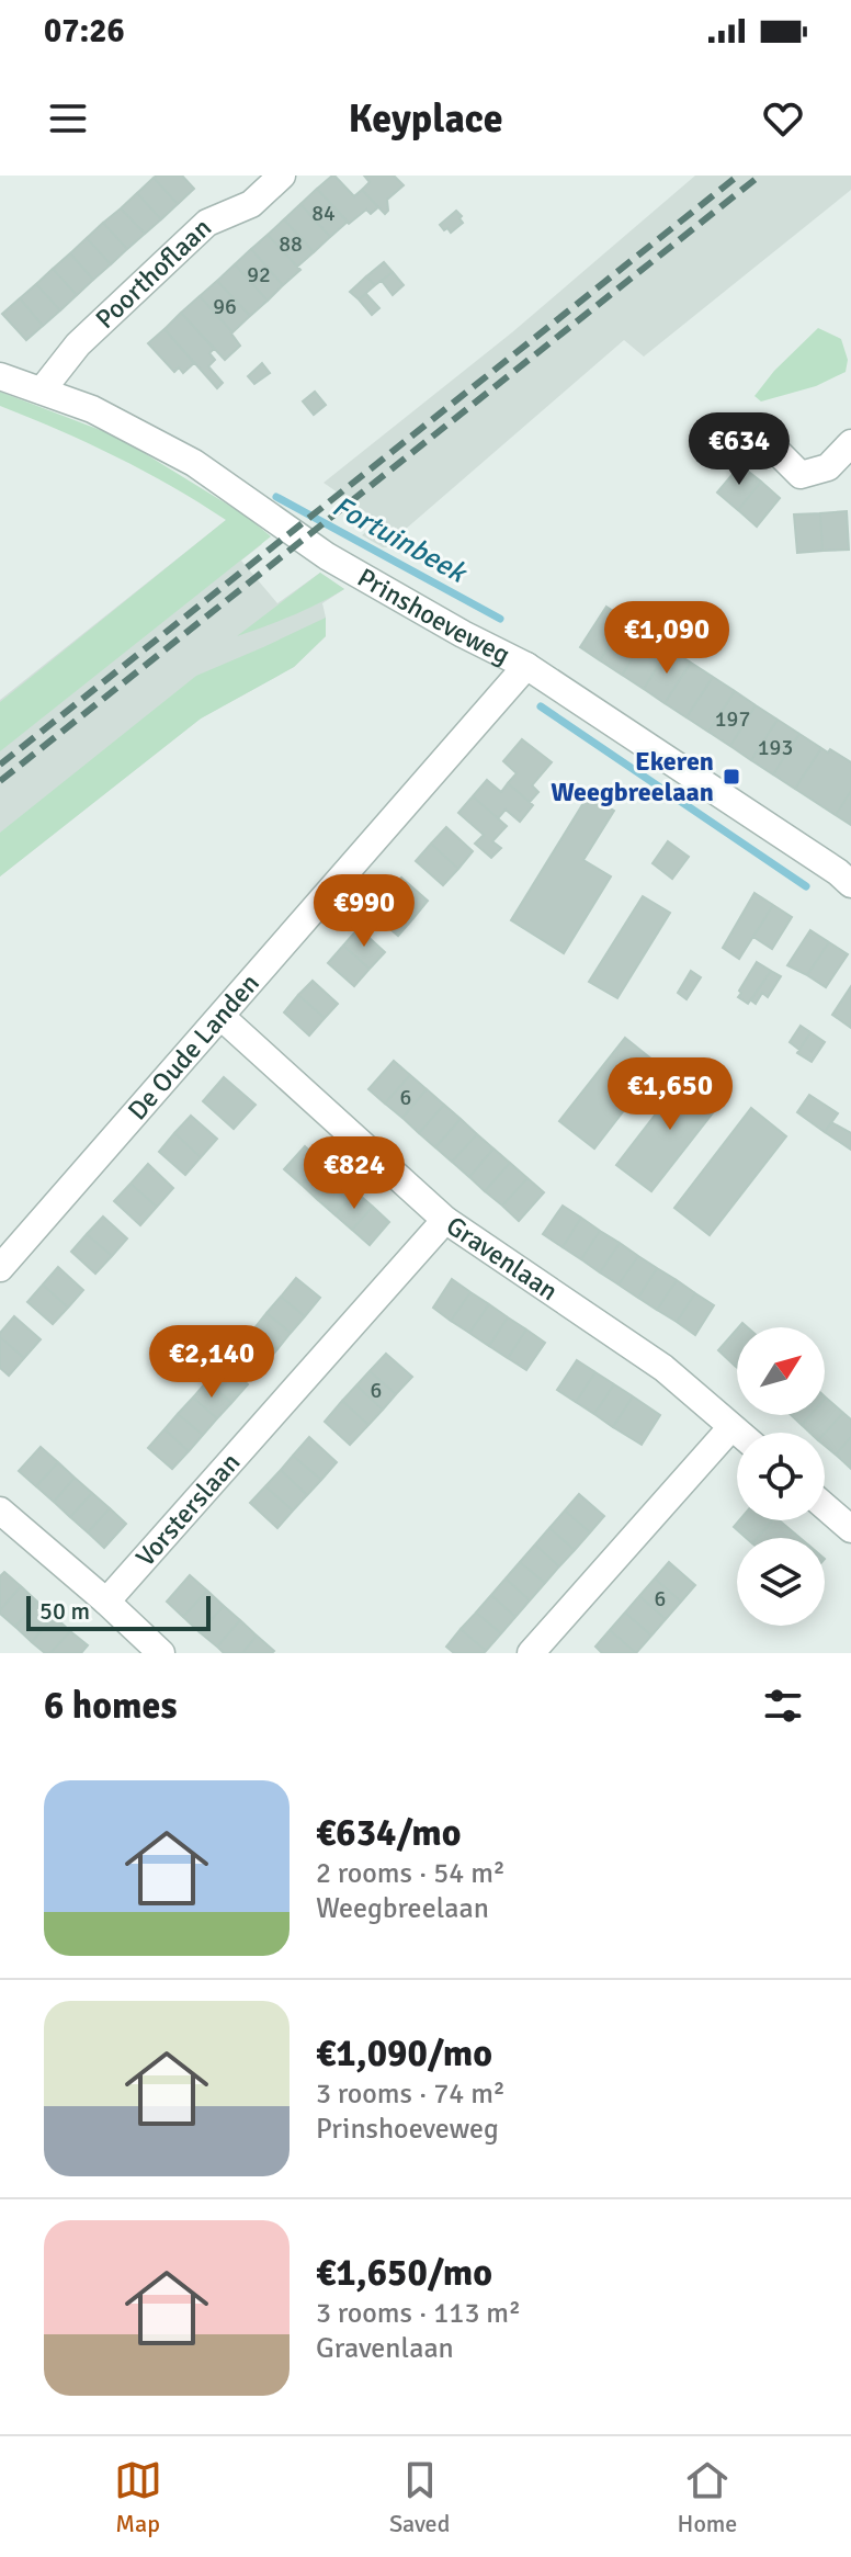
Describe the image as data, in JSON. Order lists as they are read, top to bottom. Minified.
{"streets":{"street":["Poorthoflaan","Prinshoeveweg","De Oude Landen","Gravenlaan","Vorsterslaan"]},"crossings":[["Poorthoflaan","Prinshoeveweg"],["Prinshoeveweg","De Oude Landen"],["De Oude Landen","Gravenlaan"],["Gravenlaan","Vorsterslaan"]],"water":["Fortuinbeek"],"places":{"transit":["Ekeren Weegbreelaan"]},"house_numbers":["84","88","92","96","197","193","6","6","6"],"scale_bar":"50 m","north":"top right","page":{"status":"07:26","header":"Keyplace","price":["€634","€1,090","€990","€1,650","€824","€2,140"],"scale":"50 m","heading":"6 homes","list":[{"name":"€634/mo","note":"2 rooms · 54 m² · Weegbreelaan"},{"name":"€1,090/mo","note":"3 rooms · 74 m² · Prinshoeveweg"},{"name":"€1,650/mo","note":"3 rooms · 113 m² · Gravenlaan"}],"tabs":["Map","Saved","Home"]}}
